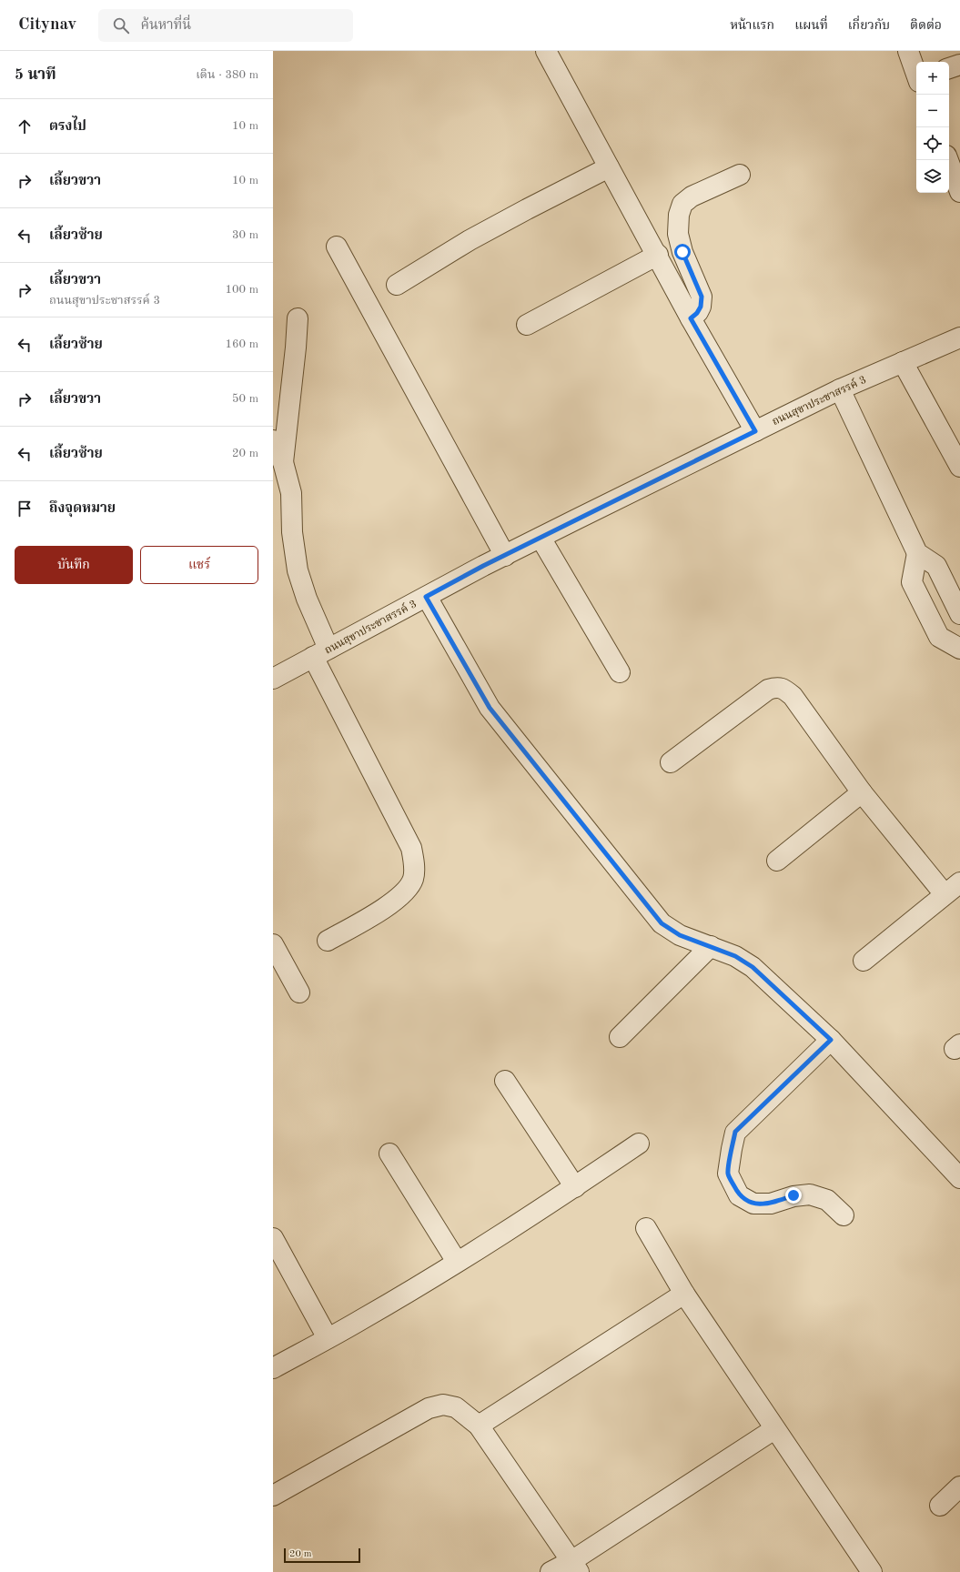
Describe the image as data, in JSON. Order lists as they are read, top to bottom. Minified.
{"streets":{"street":["ถนนสุขาประชาสรรค์ 3"]},"scale_bar":"20 m","page":{"header":"Citynav","search":"ค้นหาที่นี่","nav":["หน้าแรก","แผนที่","เกี่ยวกับ","ติดต่อ"],"heading":["5 นาที","เดิน · 380 m"],"map_buttons":["+","−"],"list":[["ตรงไป","10 m"],["เลี้ยวขวา","10 m"],["เลี้ยวซ้าย","30 m"],["เลี้ยวขวา","ถนนสุขาประชาสรรค์ 3","100 m"],["เลี้ยวซ้าย","160 m"],["เลี้ยวขวา","50 m"],["เลี้ยวซ้าย","20 m"],"ถึงจุดหมาย"],"buttons":["บันทึก","แชร์"],"scale":"20 m"}}
